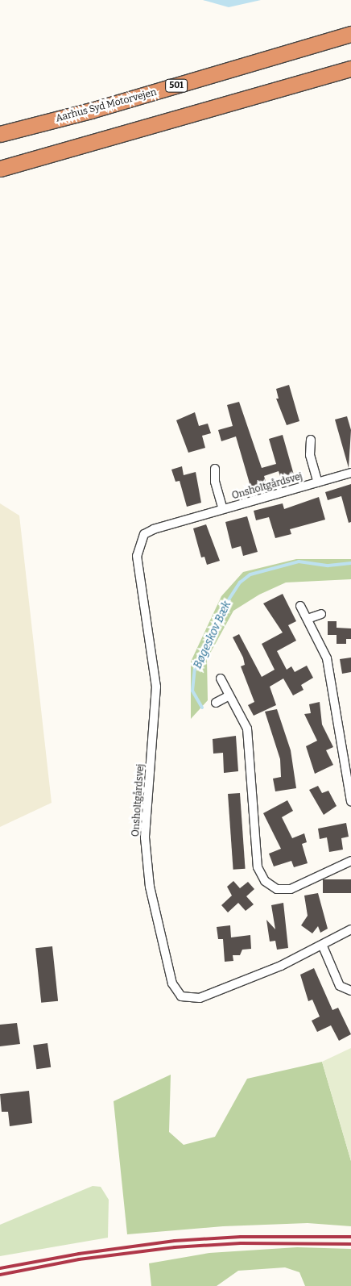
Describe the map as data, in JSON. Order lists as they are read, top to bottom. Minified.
{"streets":{"highway":["501","Aarhus Syd Motorvejen"],"street":["Onsholtgårdsvej"]},"water":["Bøgeskov Bæk"]}
